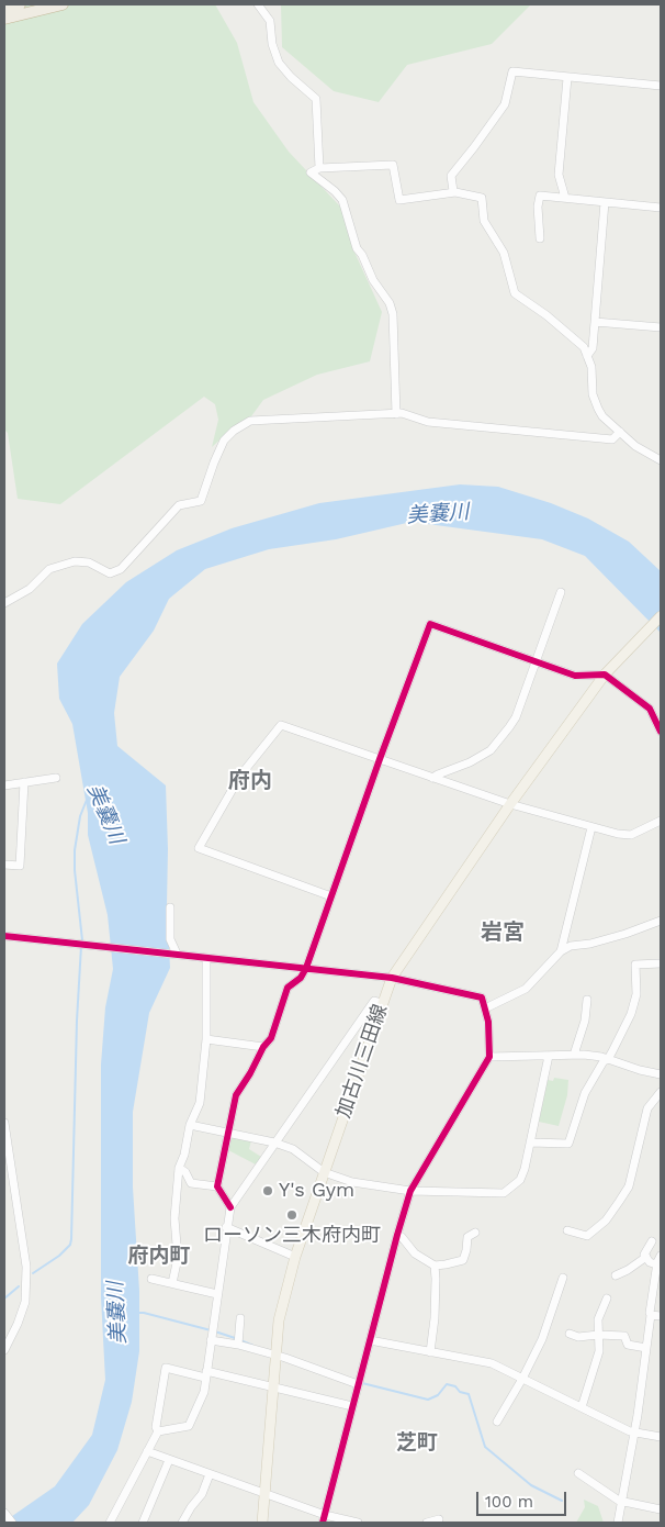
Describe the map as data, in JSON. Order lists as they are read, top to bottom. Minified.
{"streets":{"main road":["加古川三田線"]},"districts":["府内","岩宮","府内町","芝町"],"water":["美嚢川"],"places":["Y's Gym","ローソン三木府内町"],"scale_bar":"100 m"}
